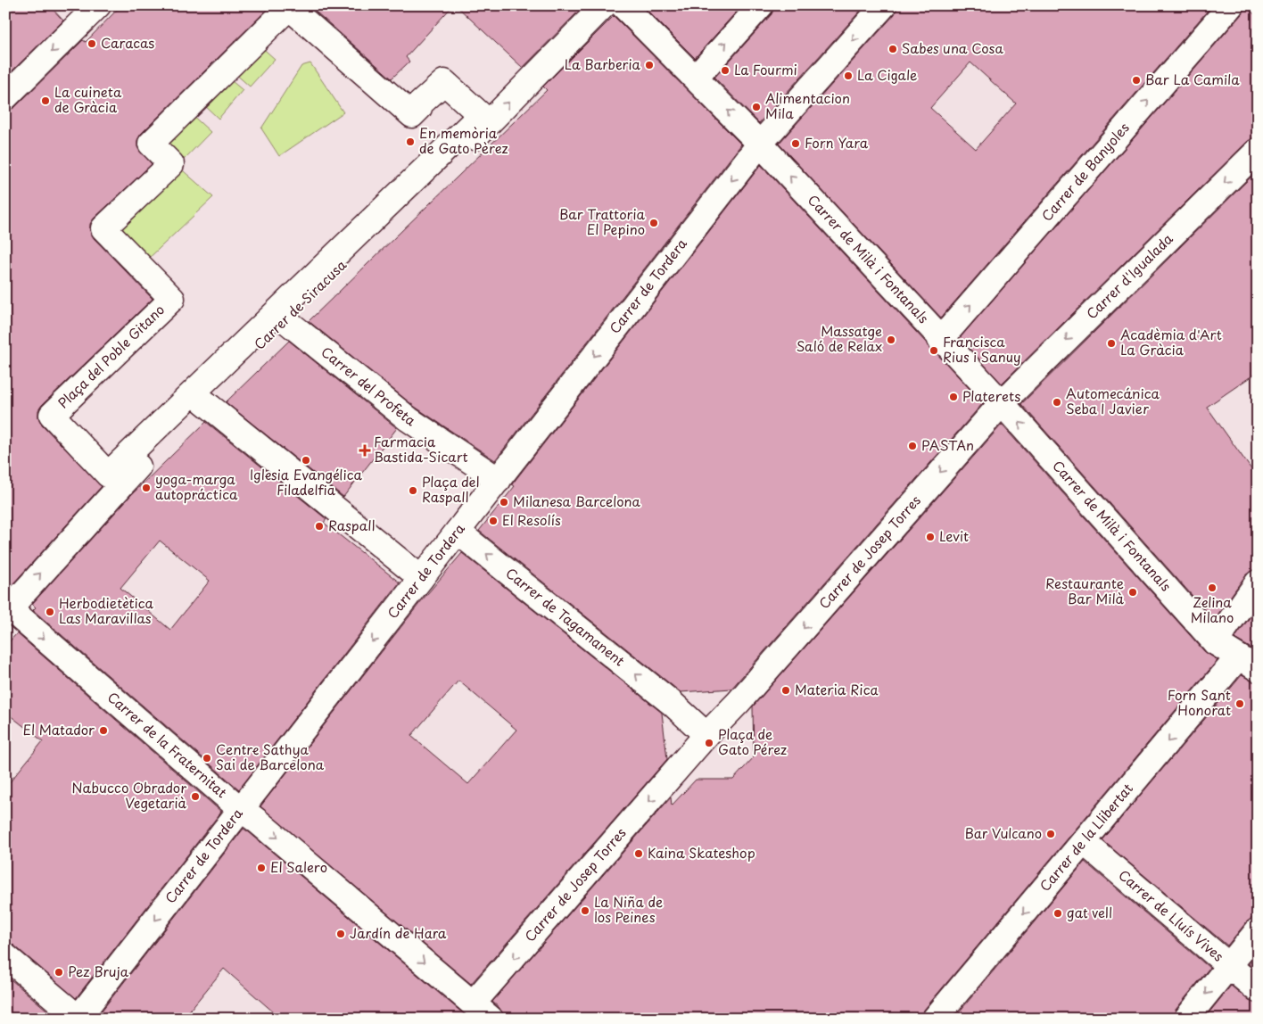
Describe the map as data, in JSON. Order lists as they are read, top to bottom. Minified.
{"streets":{"street":["Carrer de Banyoles","Carrer de Milà i Fontanals","Carrer d'Igualada","Carrer de Tordera","Carrer de Siracusa","Plaça del Poble Gitano","Carrer del Profeta","Carrer de Josep Torres","Carrer de Tagamanent","Carrer de la Fraternitat","Carrer de la Llibertat","Carrer de Lluís Vives"]},"crossings":[["Carrer de Banyoles","Carrer de Milà i Fontanals"],["Carrer de Milà i Fontanals","Carrer d'Igualada"],["Carrer de Milà i Fontanals","Carrer de Tordera"],["Carrer de Milà i Fontanals","Carrer de Josep Torres"],["Carrer de Milà i Fontanals","Carrer de la Llibertat"],["Carrer d'Igualada","Carrer de Josep Torres"],["Carrer de Tordera","Carrer del Profeta"],["Carrer de Tordera","Carrer de Tagamanent"],["Carrer de Tordera","Carrer de la Fraternitat"],["Carrer de Siracusa","Carrer del Profeta"],["Carrer de Siracusa","Carrer de la Fraternitat"],["Carrer de Josep Torres","Carrer de Tagamanent"],["Carrer de Josep Torres","Carrer de la Fraternitat"],["Carrer de la Llibertat","Carrer de Lluís Vives"]],"one_way":["Carrer de Banyoles","Carrer de Milà i Fontanals","Carrer d'Igualada","Carrer de Tordera","Carrer de Siracusa","Carrer de Josep Torres","Carrer de Tagamanent","Carrer de la Fraternitat","Carrer de la Llibertat"],"places":{"other":["Caracas","Sabes una Cosa","La Barberia","La Fourmi","La Cigale","Bar La Camila","La cuineta de Gràcia","Alimentacion Mila","En memòria de Gato Pèrez","Forn Yara","Bar Trattoria El Pepino","Massatge Saló de Relax","Acadèmia d'Art La Gràcia","Francisca Rius i Sanuy","Platerets","Automecánica Seba I Javier","PASTAn","Iglesia Evangélica Filadelfia","yoga-marga autopráctica","Plaça del Raspall","Milanesa Barcelona","El Resolís","Raspall","Levit","Zelina Milano","Restaurante Bar Milà","Herbodietètica Las Maravillas","Materia Rica","Forn Sant Honorat","El Matador","Plaça de Gato Pérez","Centre Sathya Sai de Barcelona","Nabucco Obrador Vegetarià","Bar Vulcano","Kaina Skateshop","El Salero","La Niña de los Peines","gat vell","Jardín de Hara","Pez Bruja"],"health":["Farmacia Bastida-Sicart"]}}
